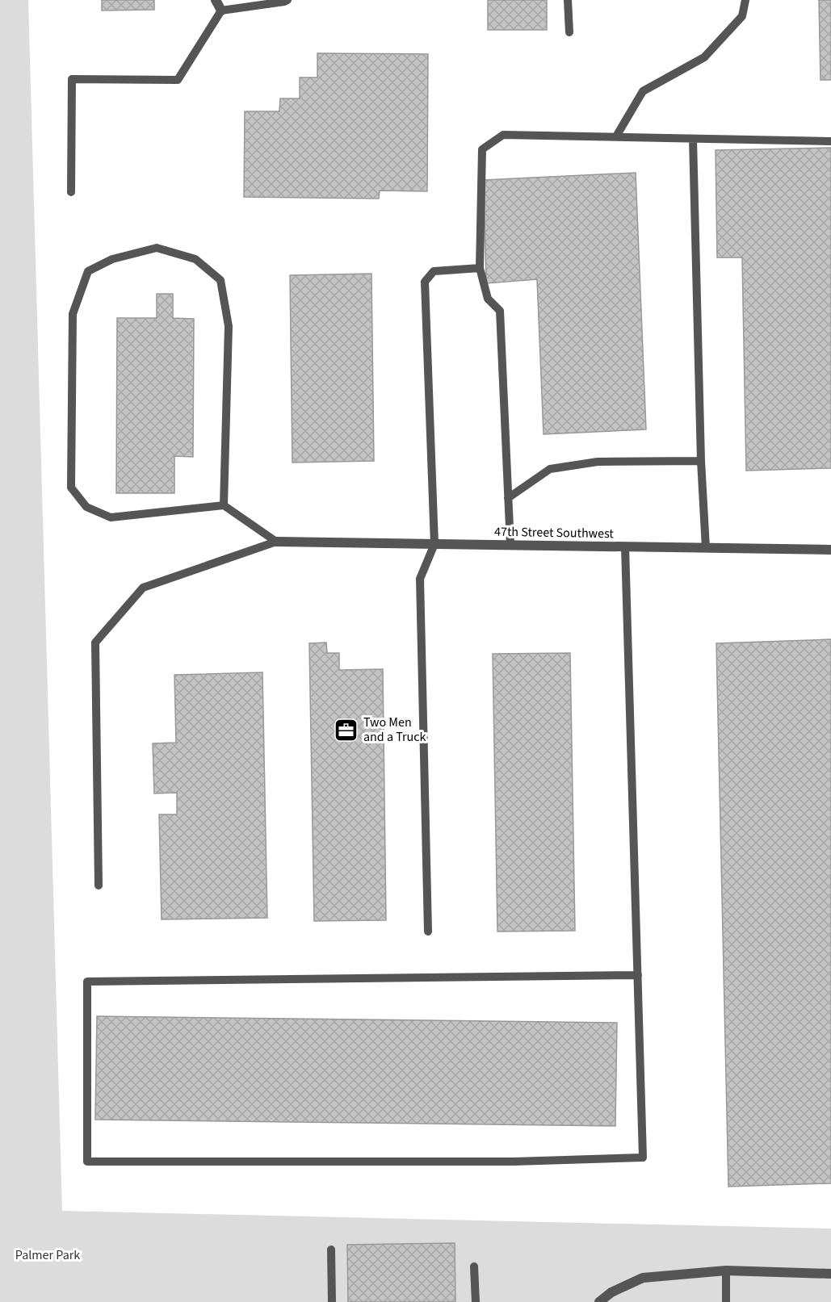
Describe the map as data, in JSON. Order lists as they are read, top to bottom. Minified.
{"streets":{"street":["47th Street Southwest"]},"parks":["Palmer Park"],"places":{"office":["Two Men and a Truck"]}}
